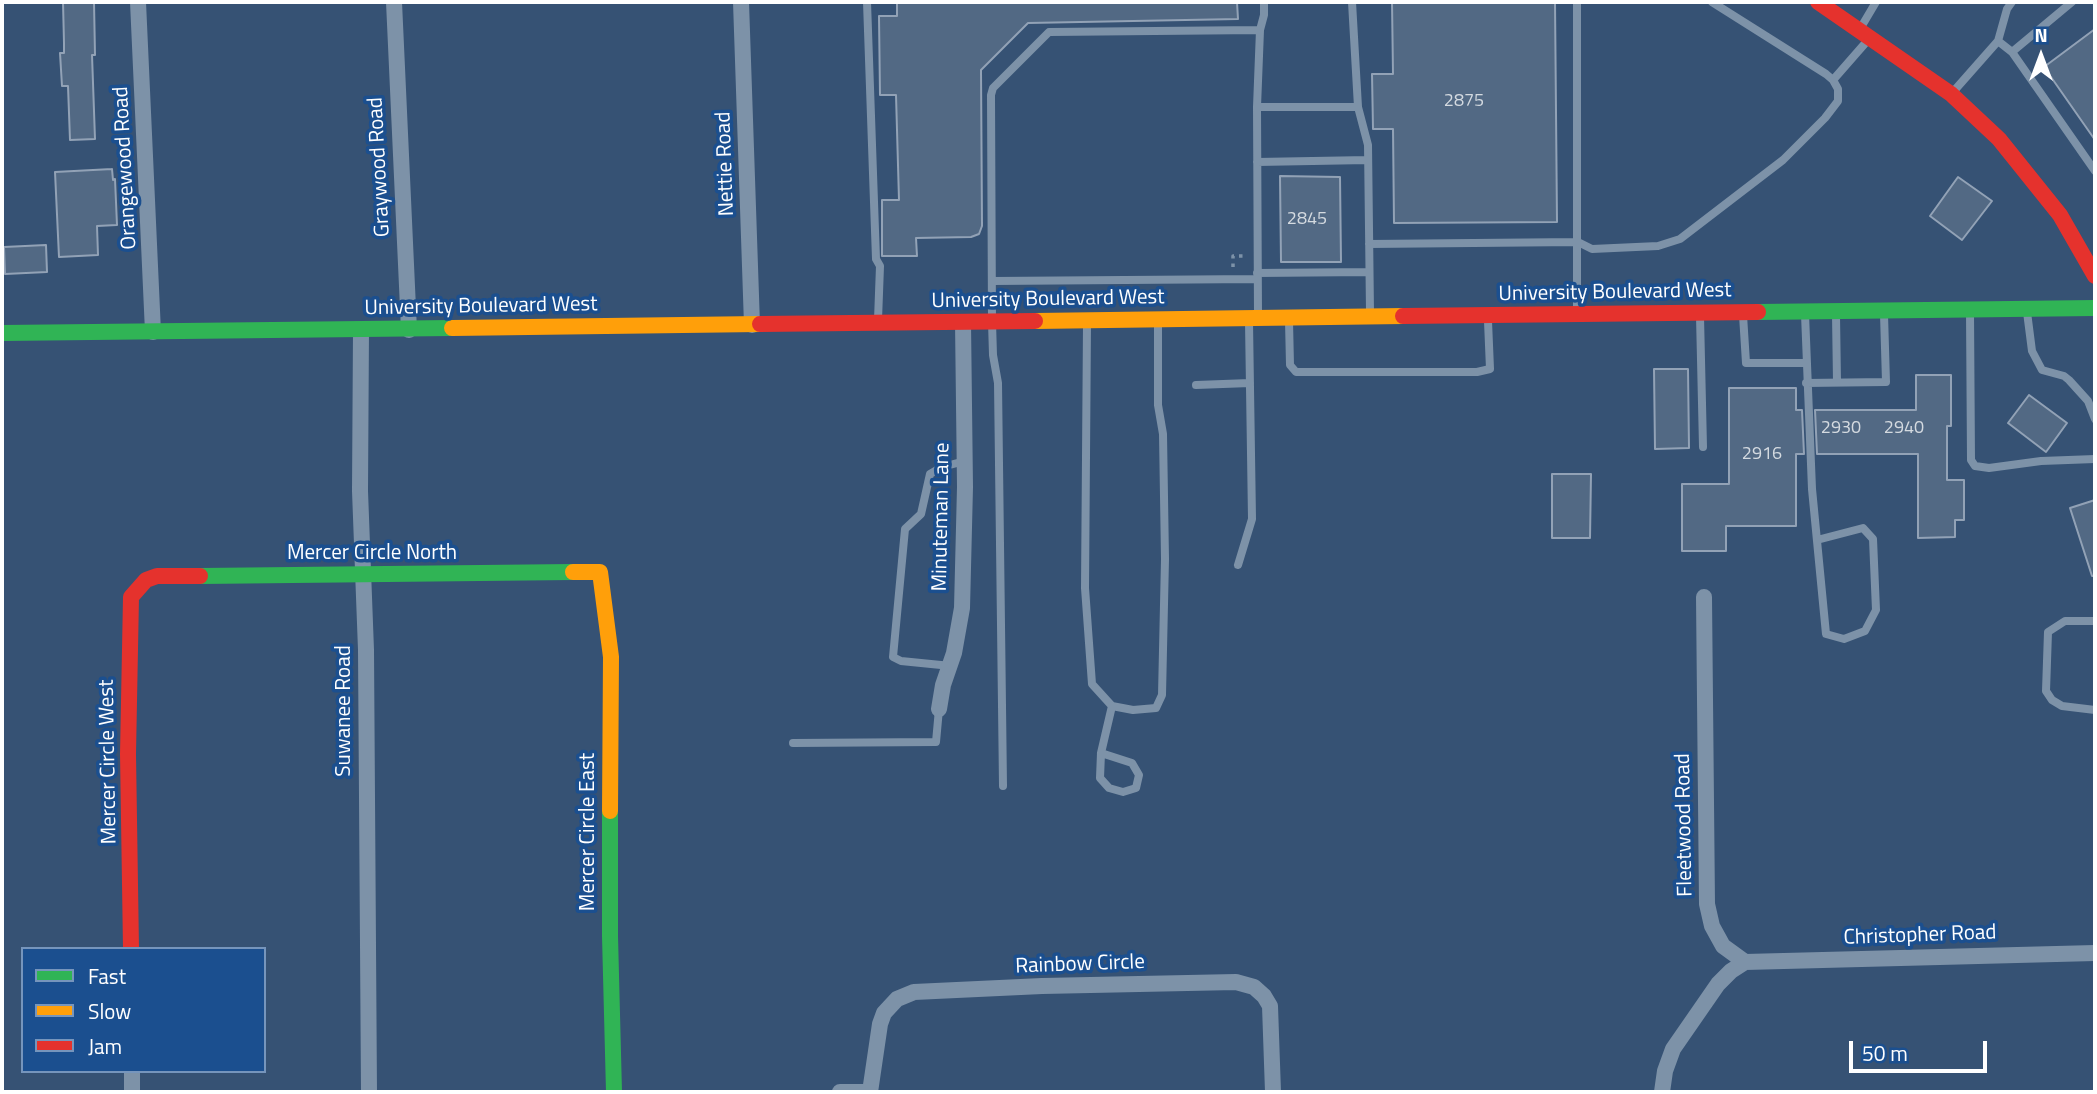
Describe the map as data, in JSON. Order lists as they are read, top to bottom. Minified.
{"streets":{"main road":["University Boulevard West","Mercer Circle North","Mercer Circle West","Mercer Circle East"],"street":["Nettie Road","Graywood Road","Orangewood Road","Minuteman Lane","Suwanee Road","Fleetwood Road","Christopher Road","Rainbow Circle"]},"crossings":[["Nettie Road","University Boulevard West"],["Graywood Road","University Boulevard West"],["Orangewood Road","University Boulevard West"],["University Boulevard West","Minuteman Lane"],["University Boulevard West","Suwanee Road"],["Mercer Circle North","Suwanee Road"],["Mercer Circle North","Mercer Circle West"],["Mercer Circle North","Mercer Circle East"],["Fleetwood Road","Christopher Road"]],"house_numbers":["2875","2845","2930","2940","2916"],"legend":["Fast","Slow","Jam"],"scale_bar":"50 m","north":"top"}
